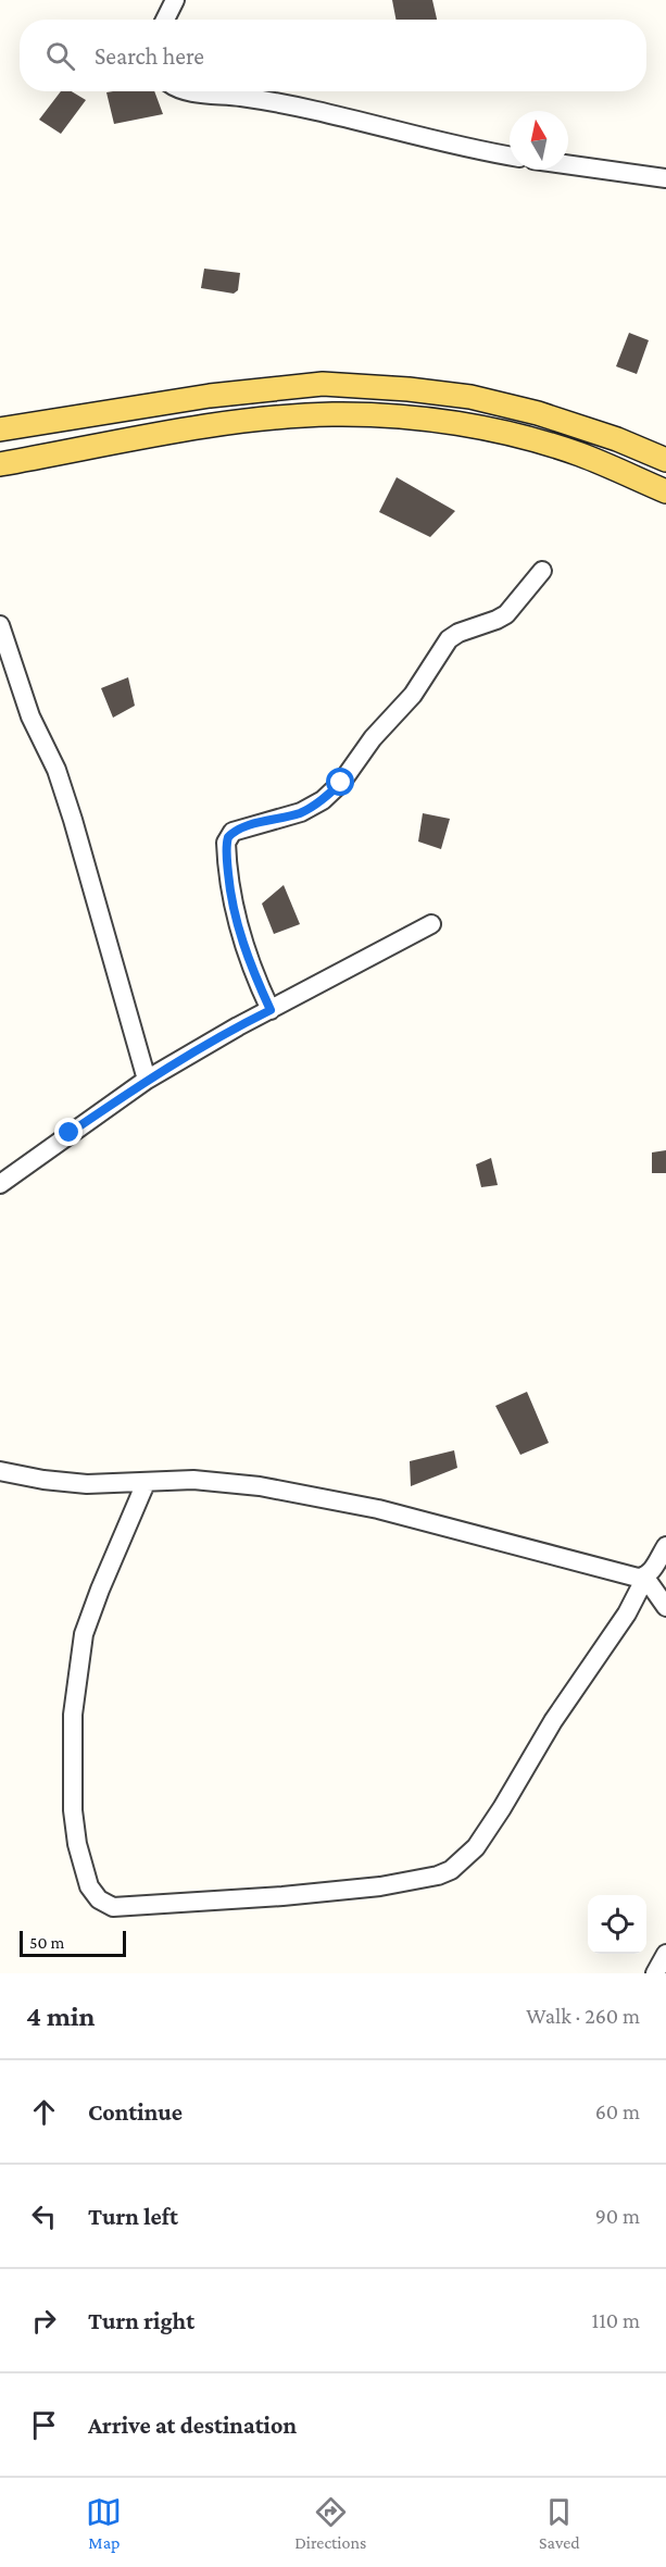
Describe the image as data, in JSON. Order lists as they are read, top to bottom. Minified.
{"scale_bar":"50 m","north":"top","page":{"search":"Search here","scale":"50 m","heading":["4 min","Walk · 260 m"],"list":[["Continue","60 m"],["Turn left","90 m"],["Turn right","110 m"],"Arrive at destination"],"nav":["Map","Directions","Saved"]}}
